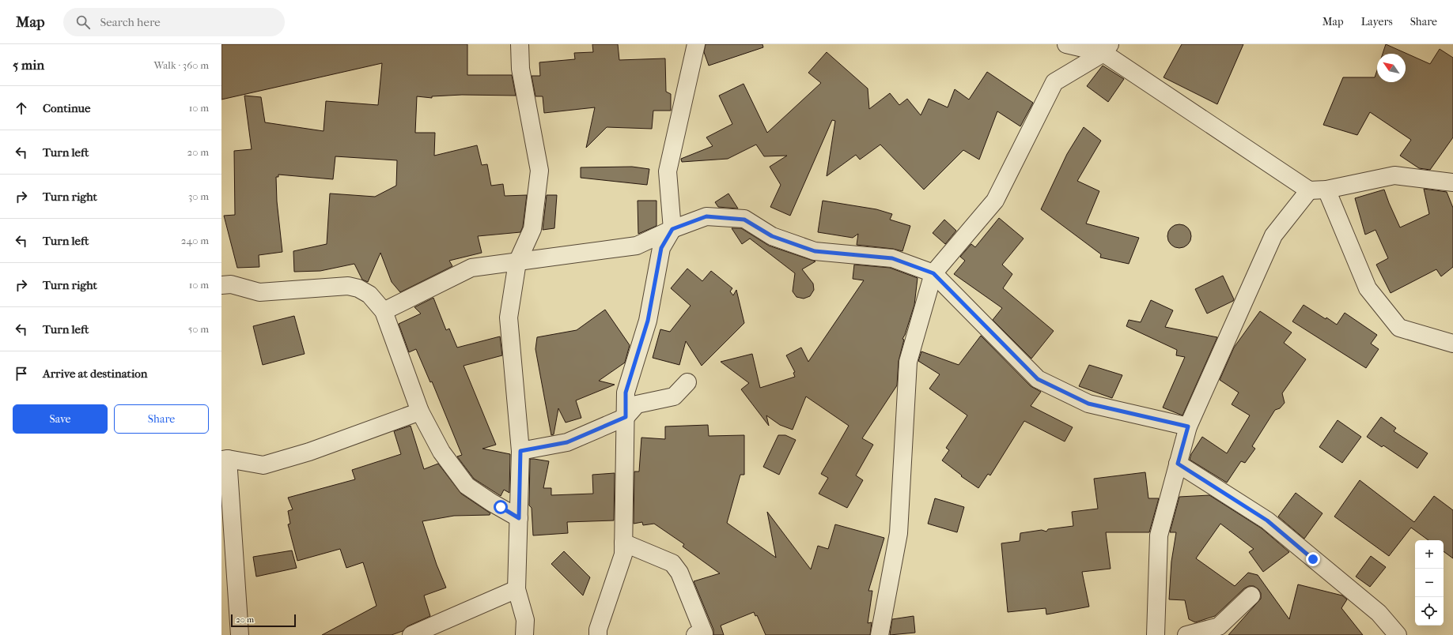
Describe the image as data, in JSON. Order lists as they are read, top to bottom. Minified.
{"scale_bar":"20 m","north":"top left","page":{"header":"Map","search":"Search here","nav":["Map","Layers","Share"],"heading":["5 min","Walk · 360 m"],"list":[["Continue","10 m"],["Turn left","20 m"],["Turn right","30 m"],["Turn left","240 m"],["Turn right","10 m"],["Turn left","50 m"],"Arrive at destination"],"buttons":["Save","Share"],"map_buttons":["+","−"],"scale":"20 m"}}
